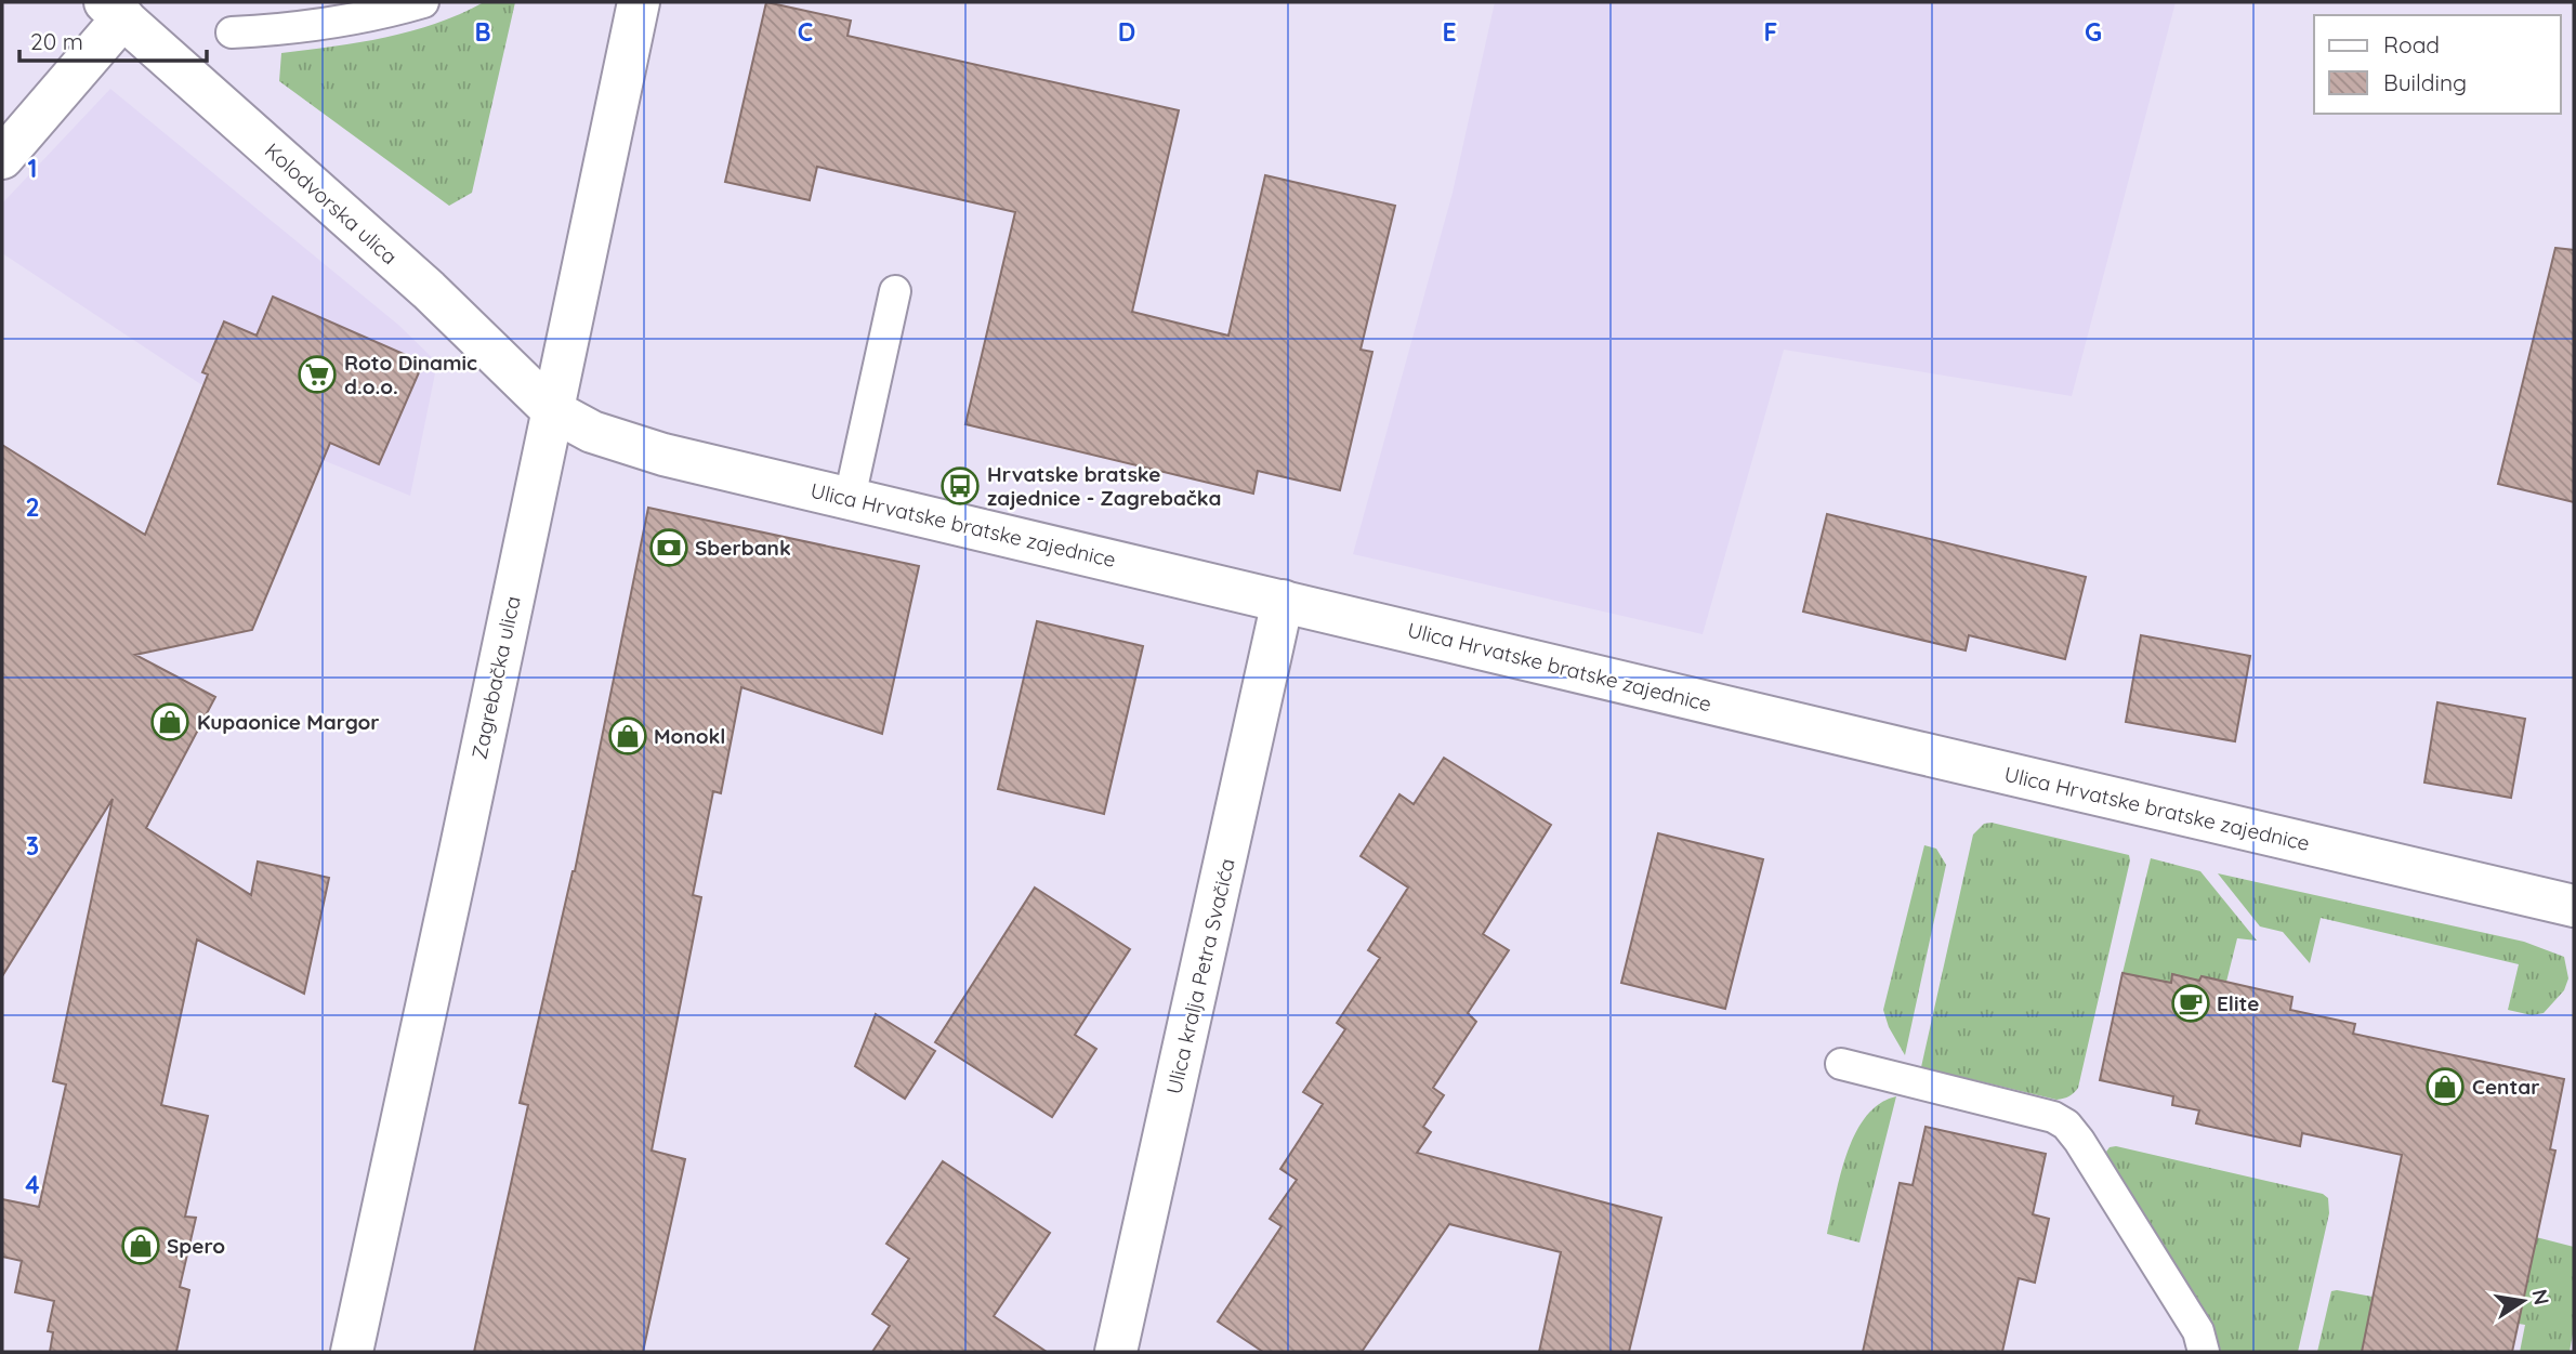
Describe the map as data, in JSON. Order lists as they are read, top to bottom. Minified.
{"streets":{"street":["Kolodvorska ulica","Ulica Hrvatske bratske zajednice","Zagrebačka ulica","Ulica kralja Petra Svačića"]},"crossings":[["Kolodvorska ulica","Ulica Hrvatske bratske zajednice"],["Kolodvorska ulica","Zagrebačka ulica"],["Ulica Hrvatske bratske zajednice","Zagrebačka ulica"],["Ulica Hrvatske bratske zajednice","Ulica kralja Petra Svačića"]],"places":{"supermarket":["Roto Dinamic d.o.o."],"bus stop":["Hrvatske bratske zajednice - Zagrebačka"],"bank":["Sberbank"],"shop":["Kupaonice Margor","Monokl","Centar","Spero"],"cafe":["Elite"]},"legend":["Road","Building"],"scale_bar":"20 m","north":"right","grid":{"columns":["B","C","D","E","F","G"],"rows":["1","2","3","4"]}}
